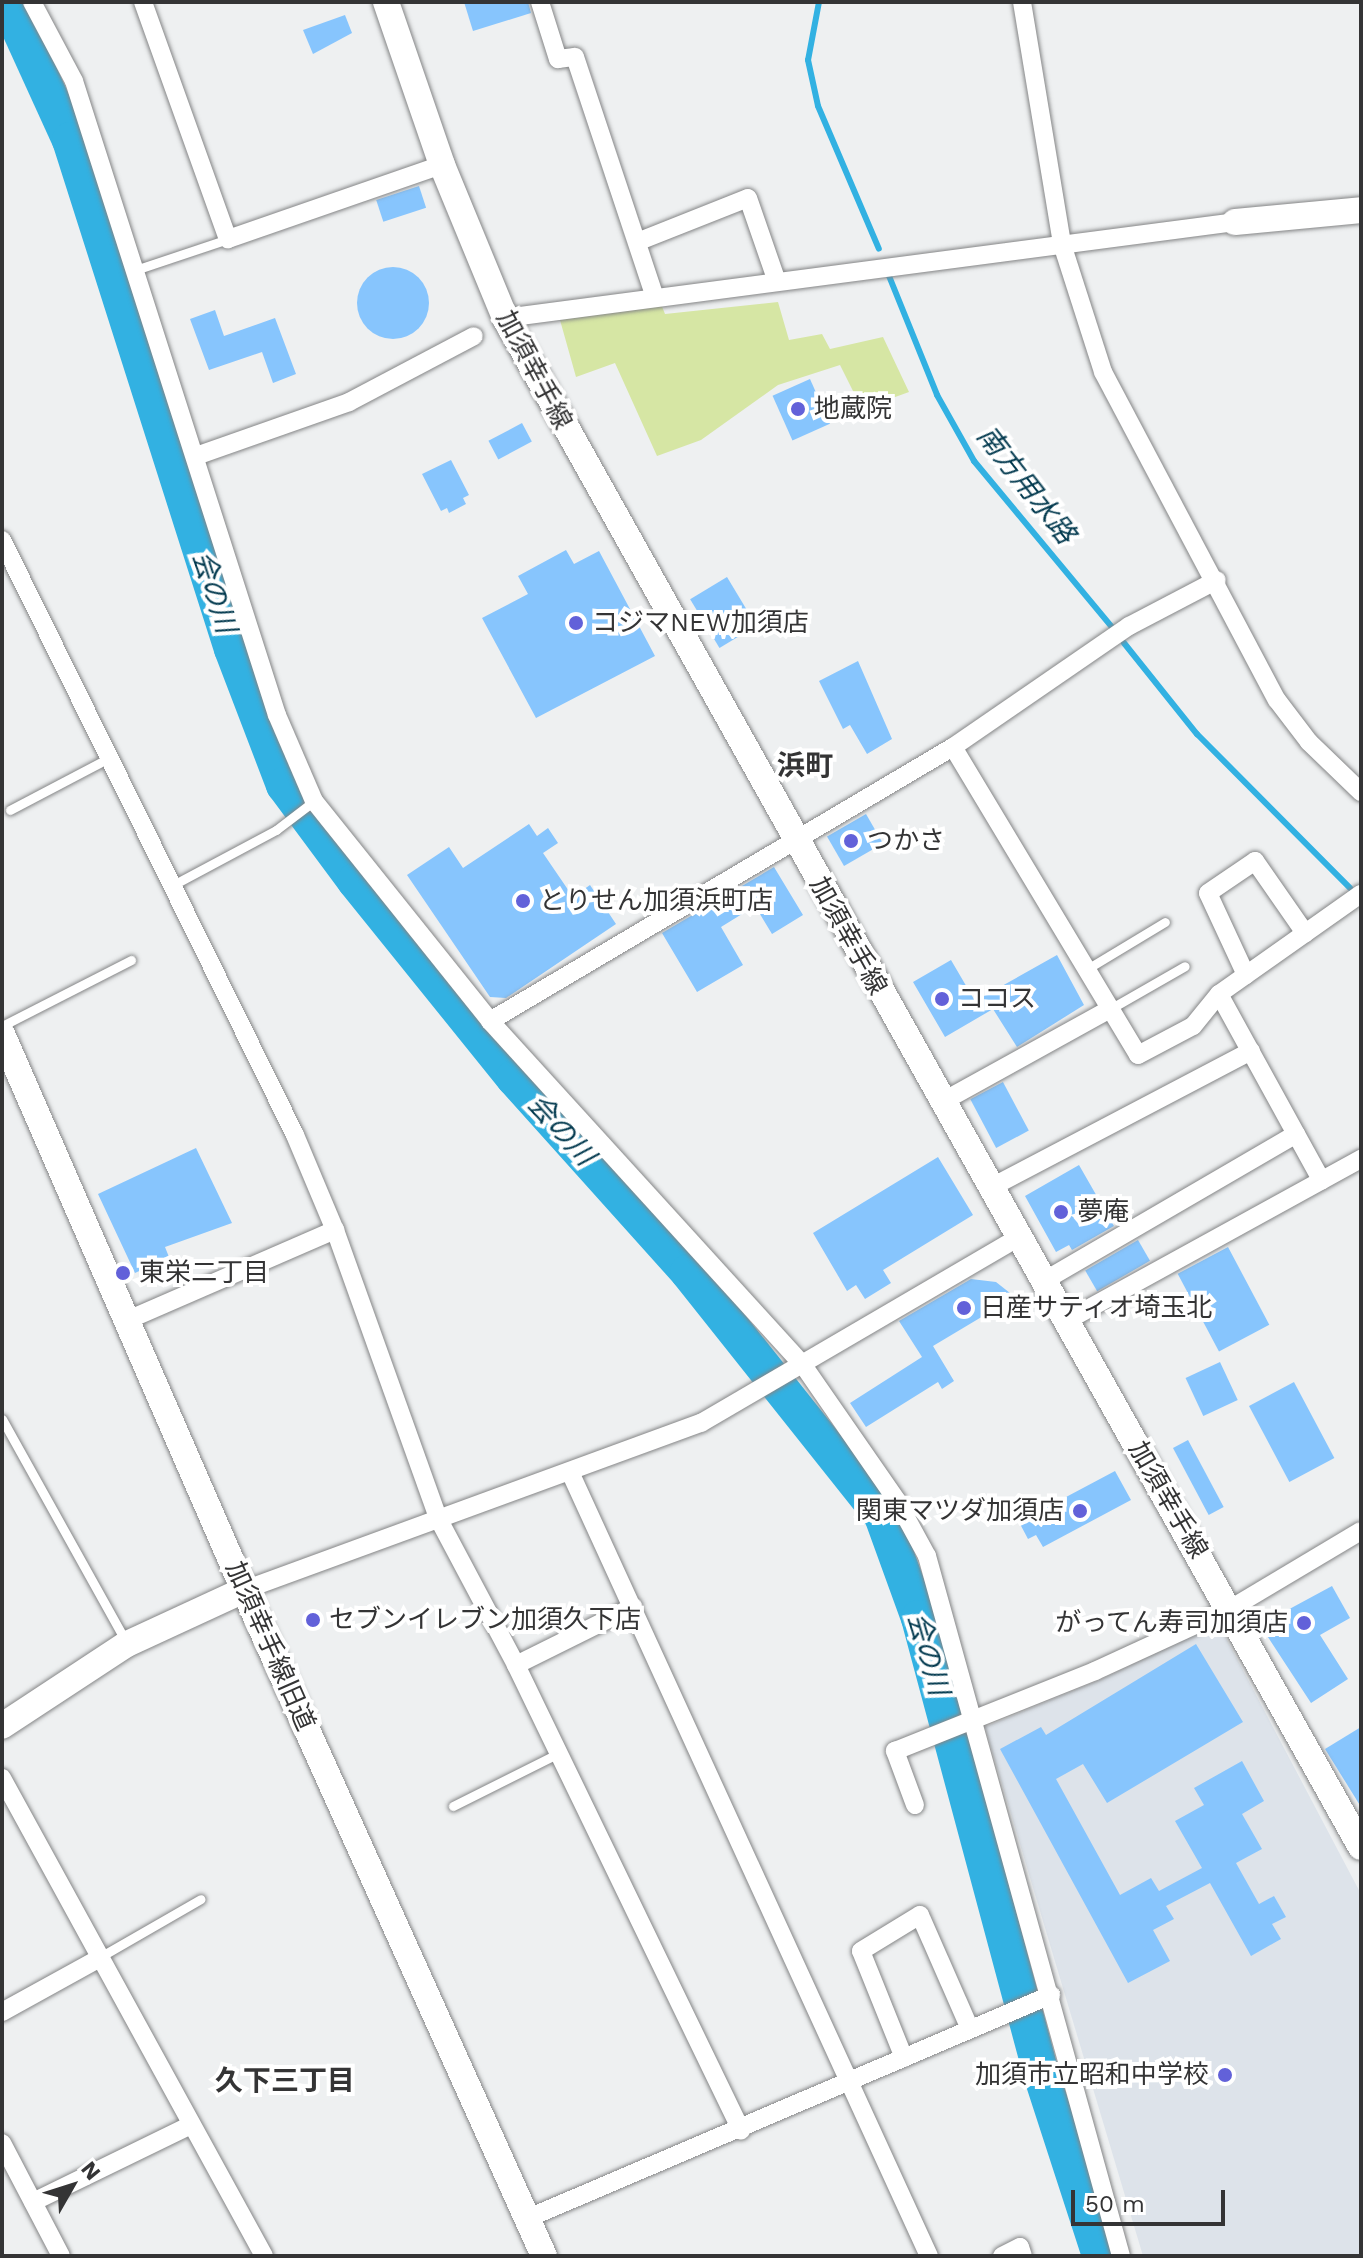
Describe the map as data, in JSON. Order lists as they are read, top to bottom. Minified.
{"streets":{"main road":["加須幸手線","加須幸手線旧道"]},"districts":["浜町","久下三丁目"],"water":["南方用水路","会の川"],"places":["地蔵院","コジマNEW加須店","つかさ","とりせん加須浜町店","ココス","夢庵","東栄二丁目","日産サティオ埼玉北","関東マツダ加須店","セブンイレブン加須久下店","がってん寿司加須店","加須市立昭和中学校"],"scale_bar":"50 m","north":"top right"}
